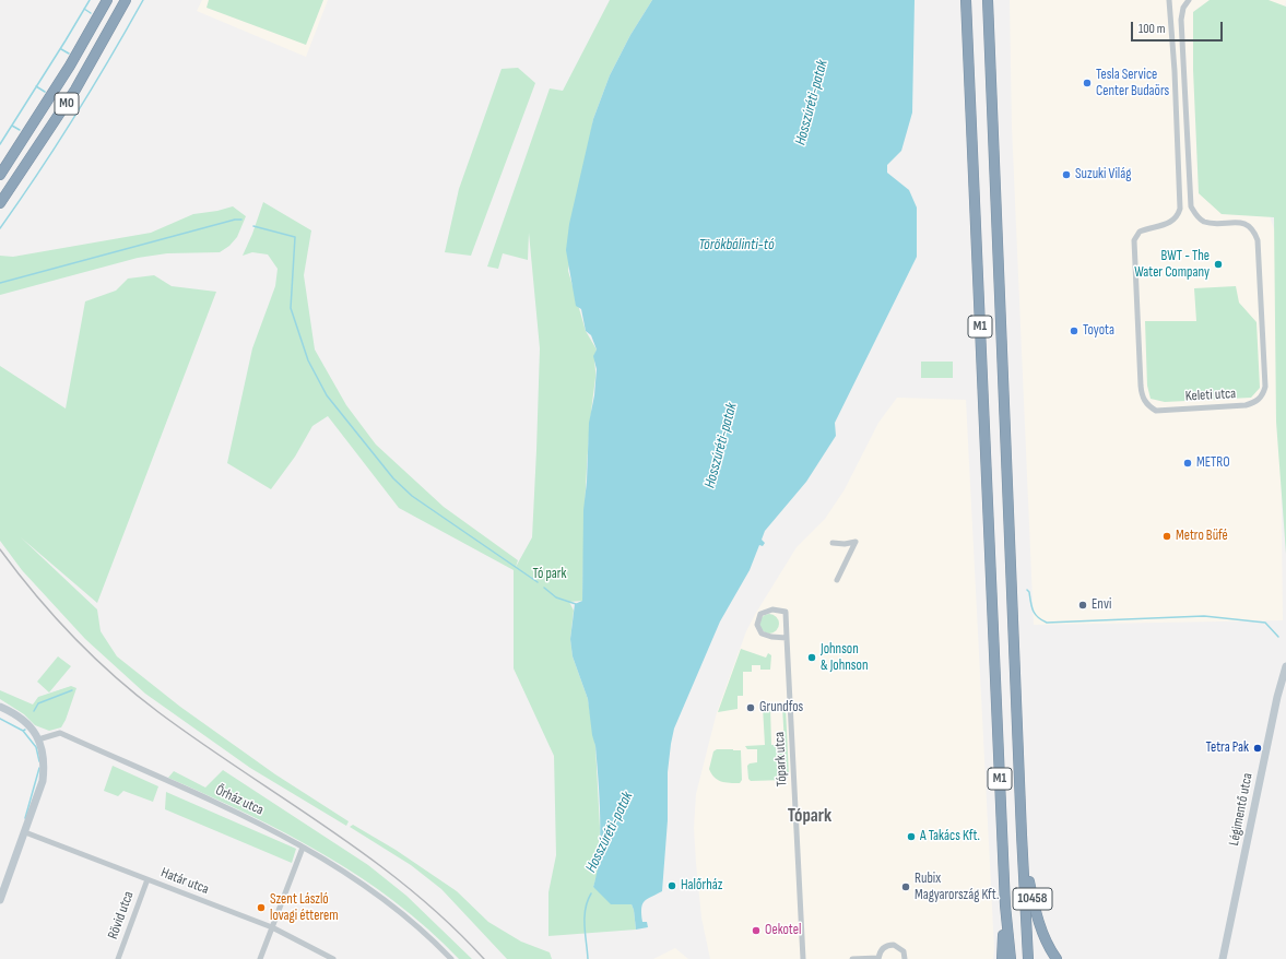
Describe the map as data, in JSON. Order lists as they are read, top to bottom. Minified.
{"streets":{"highway":["M0","M1","10458"],"main road":["Légimentő utca"],"street":["Keleti utca","Tópark utca","Őrház utca","Határ utca","Rövid utca"]},"crossings":[["M1","10458"],["Határ utca","Rövid utca"]],"districts":["Tópark"],"water":["Hosszúréti-patak","Törökbálinti-tó"],"parks":["Tó park"],"places":["Tesla Service Center Budaörs","Suzuki Világ","BWT - The Water Company","Toyota","METRO","Metro Büfé","Envi","Johnson & Johnson","Grundfos","Tetra Pak","A Takács Kft.","Halőrház","Rubix Magyarország Kft.","Szent László lovagi étterem","Oekotel"],"scale_bar":"100 m"}
